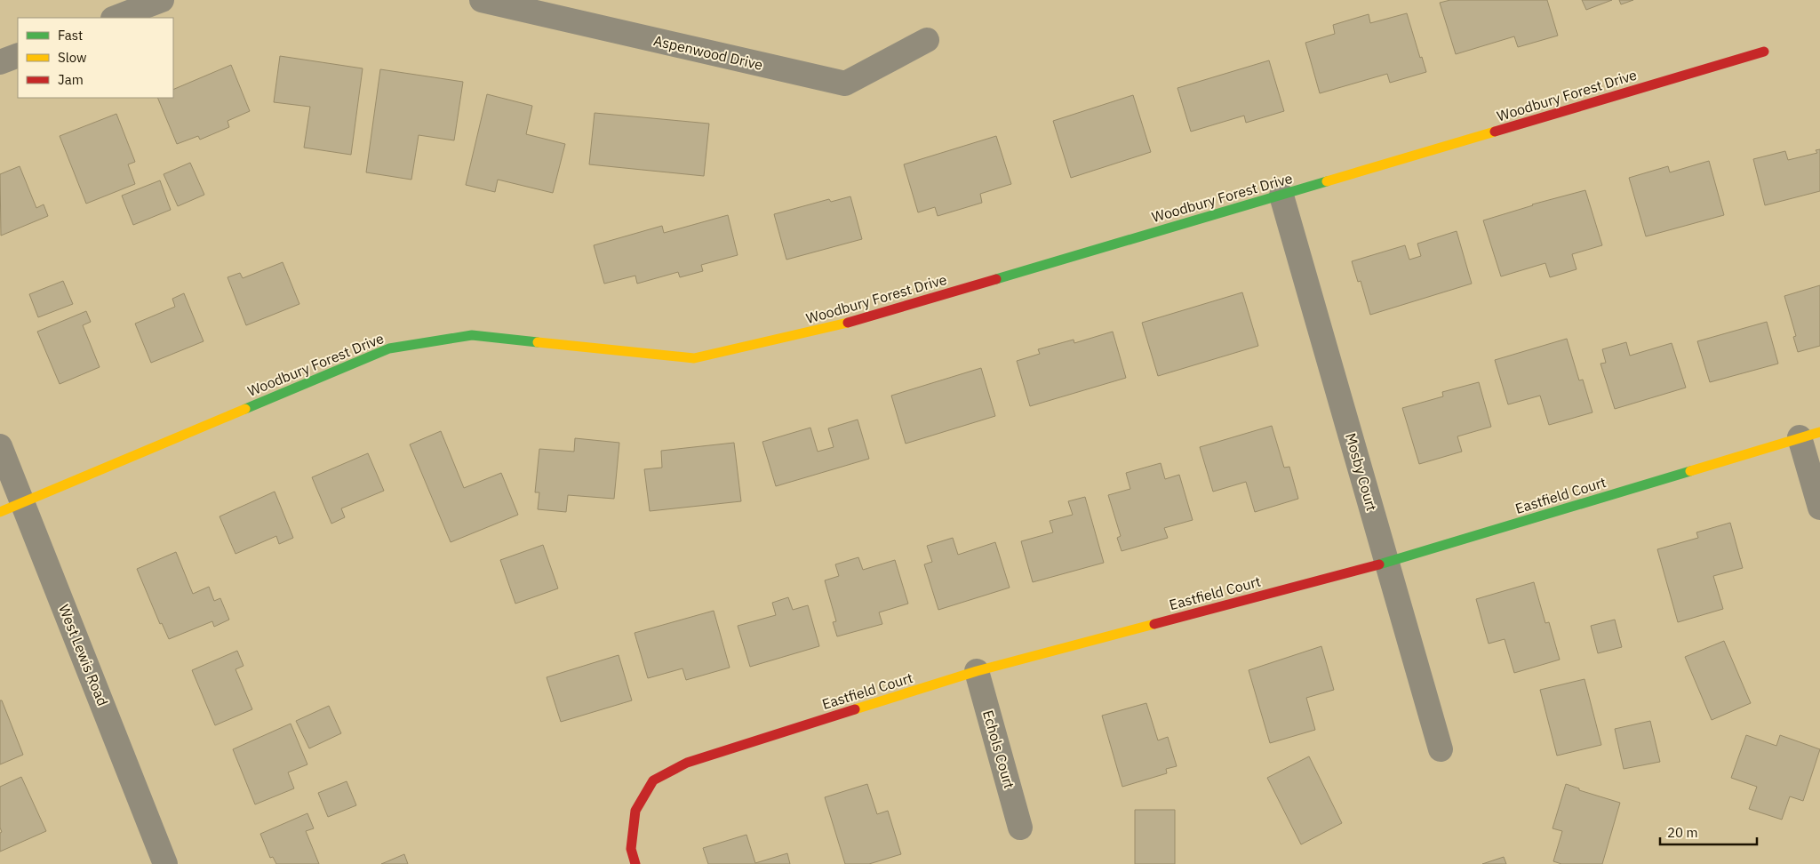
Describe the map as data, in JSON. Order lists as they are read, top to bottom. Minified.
{"streets":{"street":["Aspenwood Drive","Woodbury Forest Drive","Mosby Court","Eastfield Court","West Lewis Road","Echols Court"]},"crossings":[["Woodbury Forest Drive","Mosby Court"],["Woodbury Forest Drive","West Lewis Road"],["Mosby Court","Eastfield Court"],["Eastfield Court","Echols Court"]],"legend":["Fast","Slow","Jam"],"scale_bar":"20 m"}
